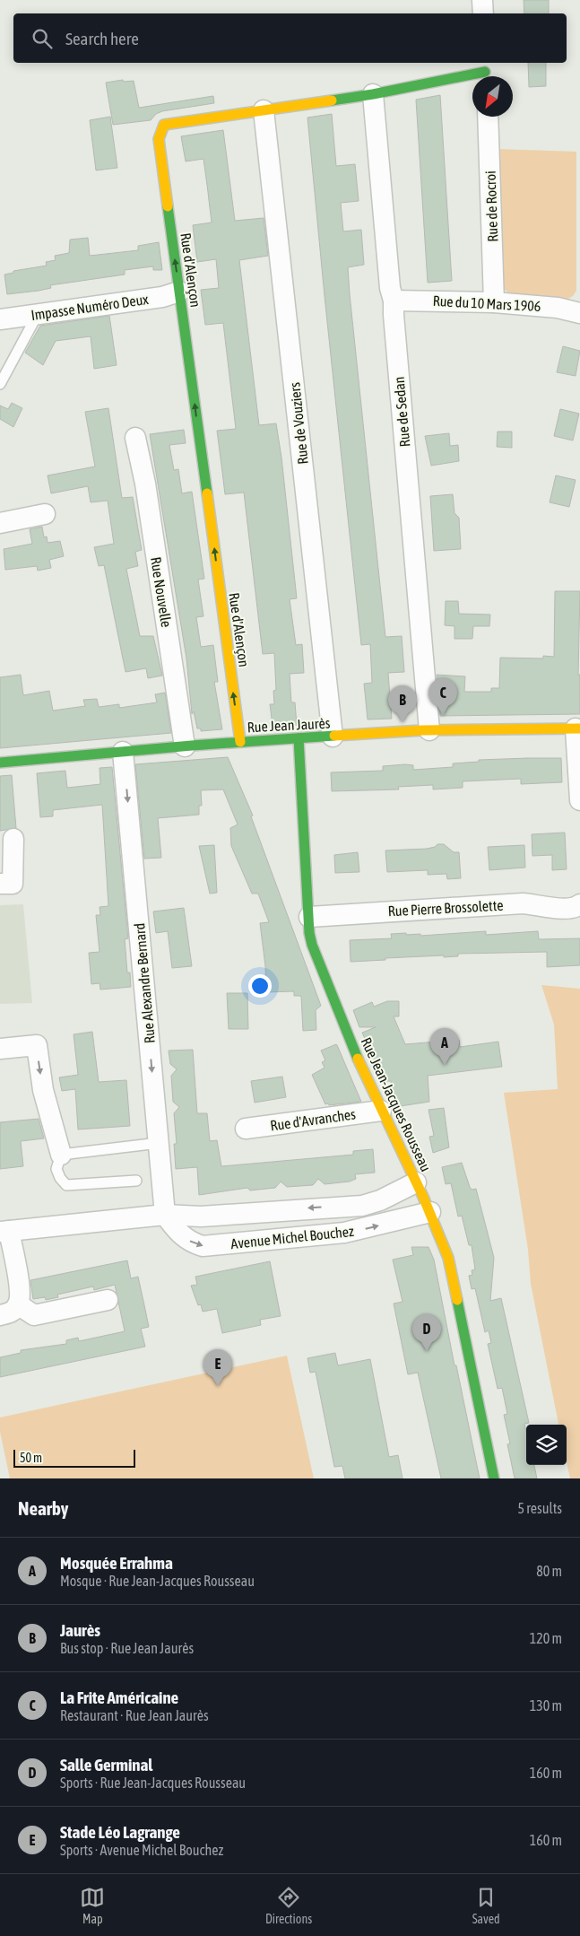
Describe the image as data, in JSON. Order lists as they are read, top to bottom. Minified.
{"streets":{"street":["Rue de Rocroi","Rue d'Alençon","Rue du 10 Mars 1906","Impasse Numéro Deux","Rue de Sedan","Rue de Vouziers","Rue Nouvelle","Rue Jean Jaurès","Rue Pierre Brossolette","Rue Alexandre Bernard","Rue Jean-Jacques Rousseau","Rue d'Avranches","Avenue Michel Bouchez"]},"crossings":[["Rue de Rocroi","Rue du 10 Mars 1906"],["Rue d'Alençon","Impasse Numéro Deux"],["Rue d'Alençon","Rue de Sedan"],["Rue d'Alençon","Rue de Vouziers"],["Rue d'Alençon","Rue Jean Jaurès"],["Rue du 10 Mars 1906","Rue de Sedan"],["Rue de Sedan","Rue Jean Jaurès"],["Rue de Vouziers","Rue Jean Jaurès"],["Rue Nouvelle","Rue Jean Jaurès"],["Rue Jean Jaurès","Rue Alexandre Bernard"],["Rue Jean Jaurès","Rue Jean-Jacques Rousseau"],["Rue Pierre Brossolette","Rue Jean-Jacques Rousseau"],["Rue Alexandre Bernard","Avenue Michel Bouchez"],["Rue Jean-Jacques Rousseau","Rue d'Avranches"],["Rue Jean-Jacques Rousseau","Avenue Michel Bouchez"]],"one_way":["Rue d'Alençon","Rue Alexandre Bernard"],"scale_bar":"50 m","north":"bottom left","page":{"search":"Search here","pins":["C","B","A","D","E"],"scale":"50 m","heading":["Nearby","5 results"],"list":[{"mark":"A","name":"Mosquée Errahma","note":"Mosque · Rue Jean-Jacques Rousseau","value":"80 m"},{"mark":"B","name":"Jaurès","note":"Bus stop · Rue Jean Jaurès","value":"120 m"},{"mark":"C","name":"La Frite Américaine","note":"Restaurant · Rue Jean Jaurès","value":"130 m"},{"mark":"D","name":"Salle Germinal","note":"Sports · Rue Jean-Jacques Rousseau","value":"160 m"},{"mark":"E","name":"Stade Léo Lagrange","note":"Sports · Avenue Michel Bouchez","value":"160 m"}],"nav":["Map","Directions","Saved"]}}
